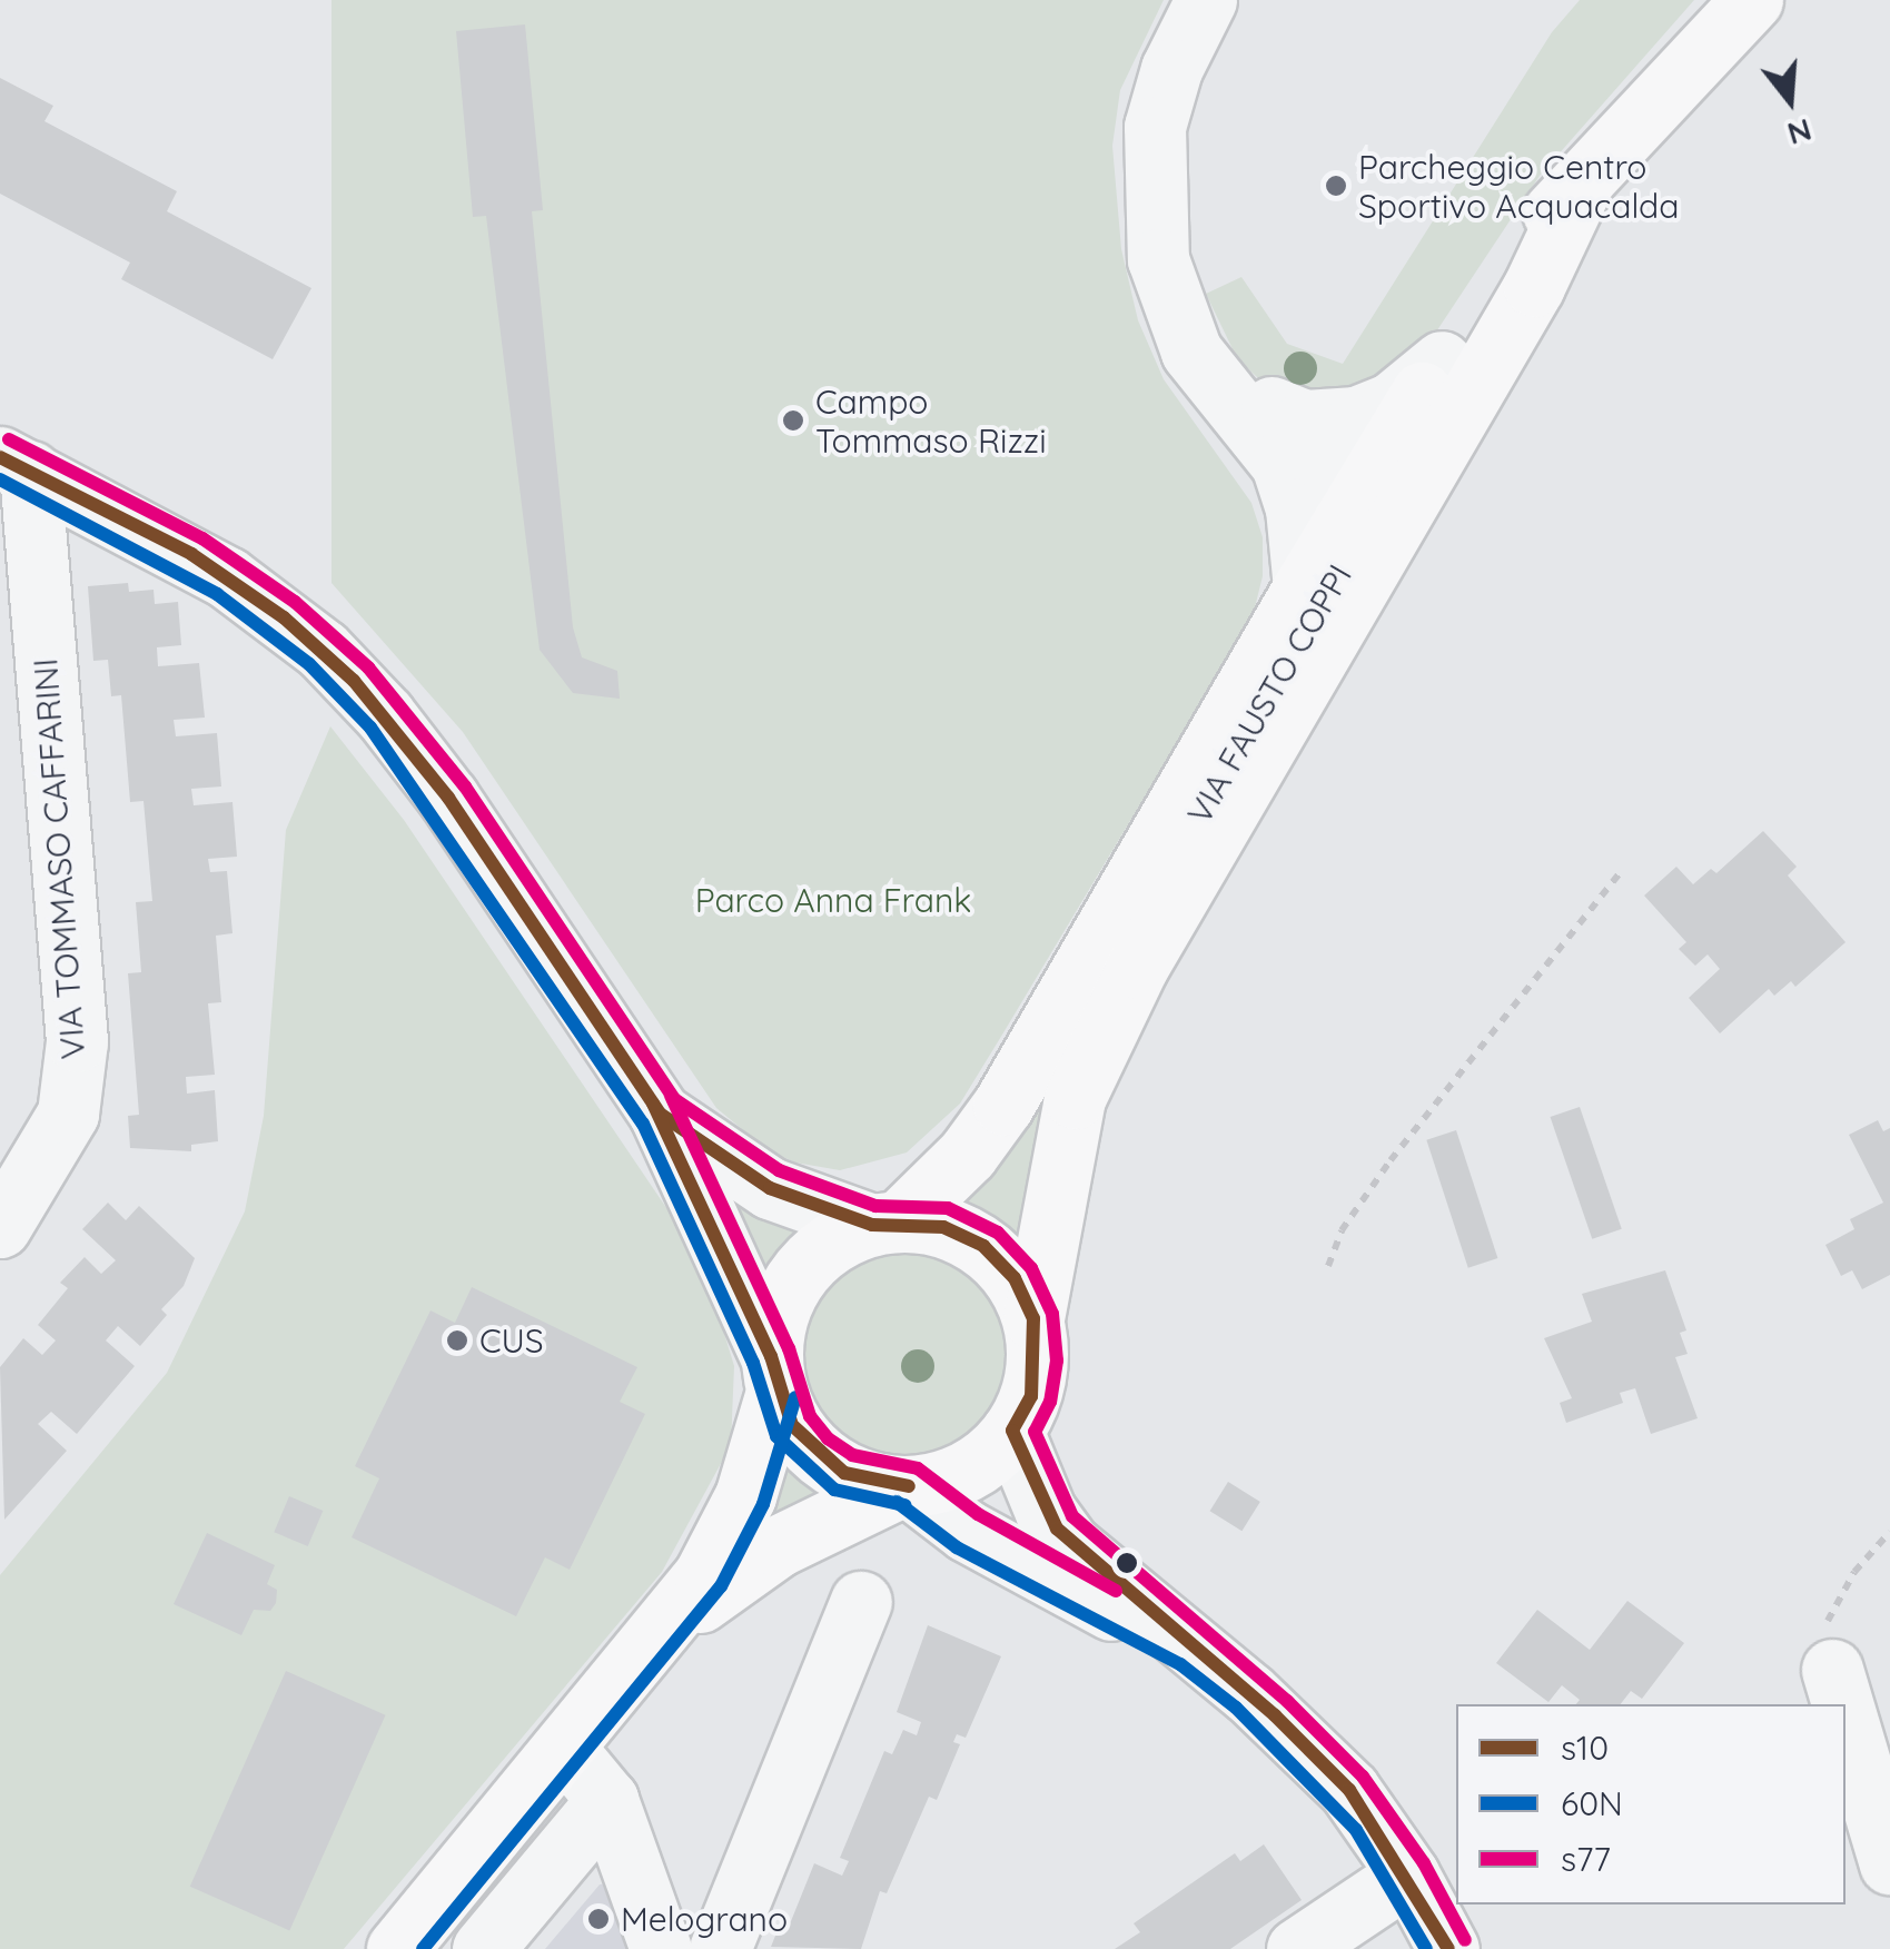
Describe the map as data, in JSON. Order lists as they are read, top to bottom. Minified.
{"streets":{"street":["VIA FAUSTO COPPI","VIA TOMMASO CAFFARINI"]},"parks":["Parco Anna Frank"],"places":["Parcheggio Centro Sportivo Acquacalda","Campo Tommaso Rizzi","CUS","Melograno"],"lines":["transit line s77","transit line s10","transit line 60N"],"legend":["s10","60N","s77"],"north":"bottom"}
